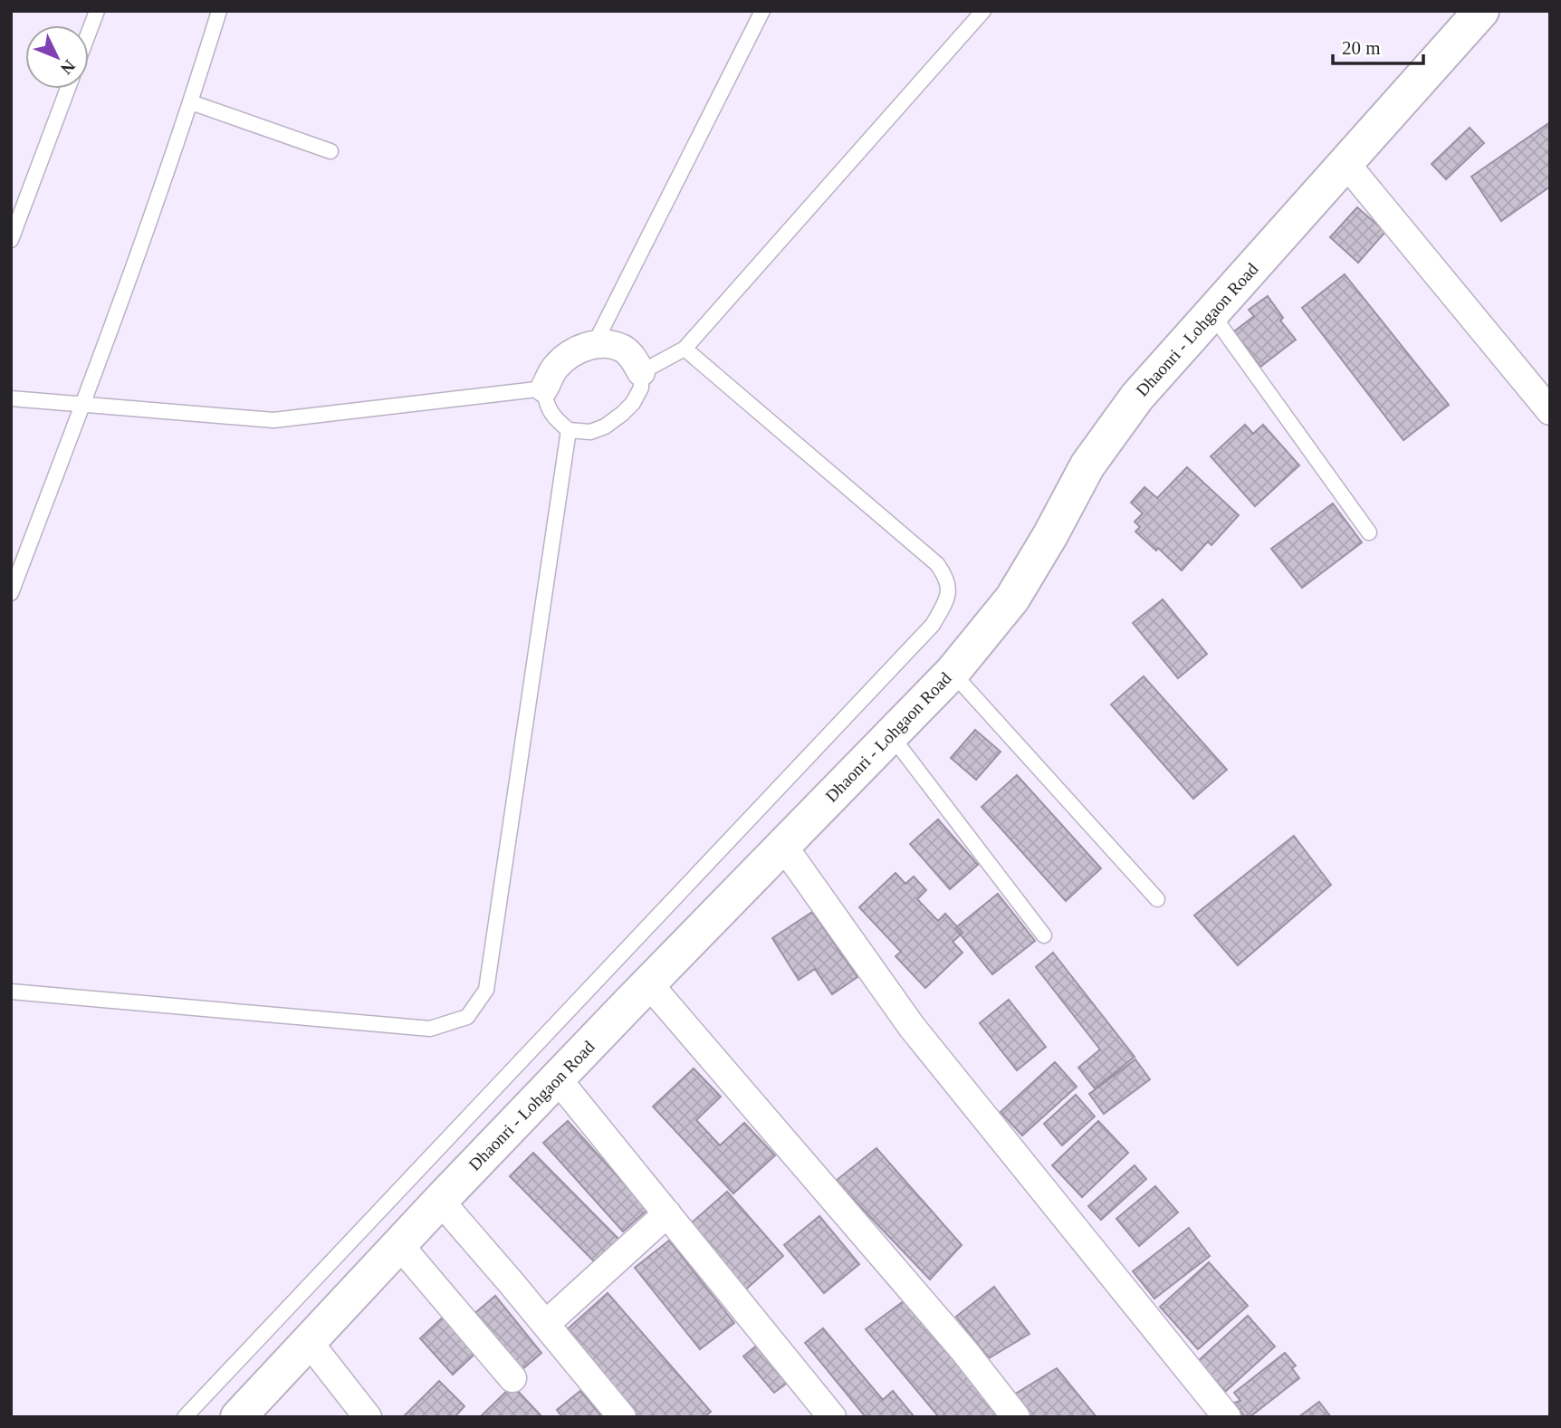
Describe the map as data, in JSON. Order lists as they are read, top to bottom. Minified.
{"streets":{"main road":["Dhaonri - Lohgaon Road"]},"scale_bar":"20 m","north":"bottom right"}
